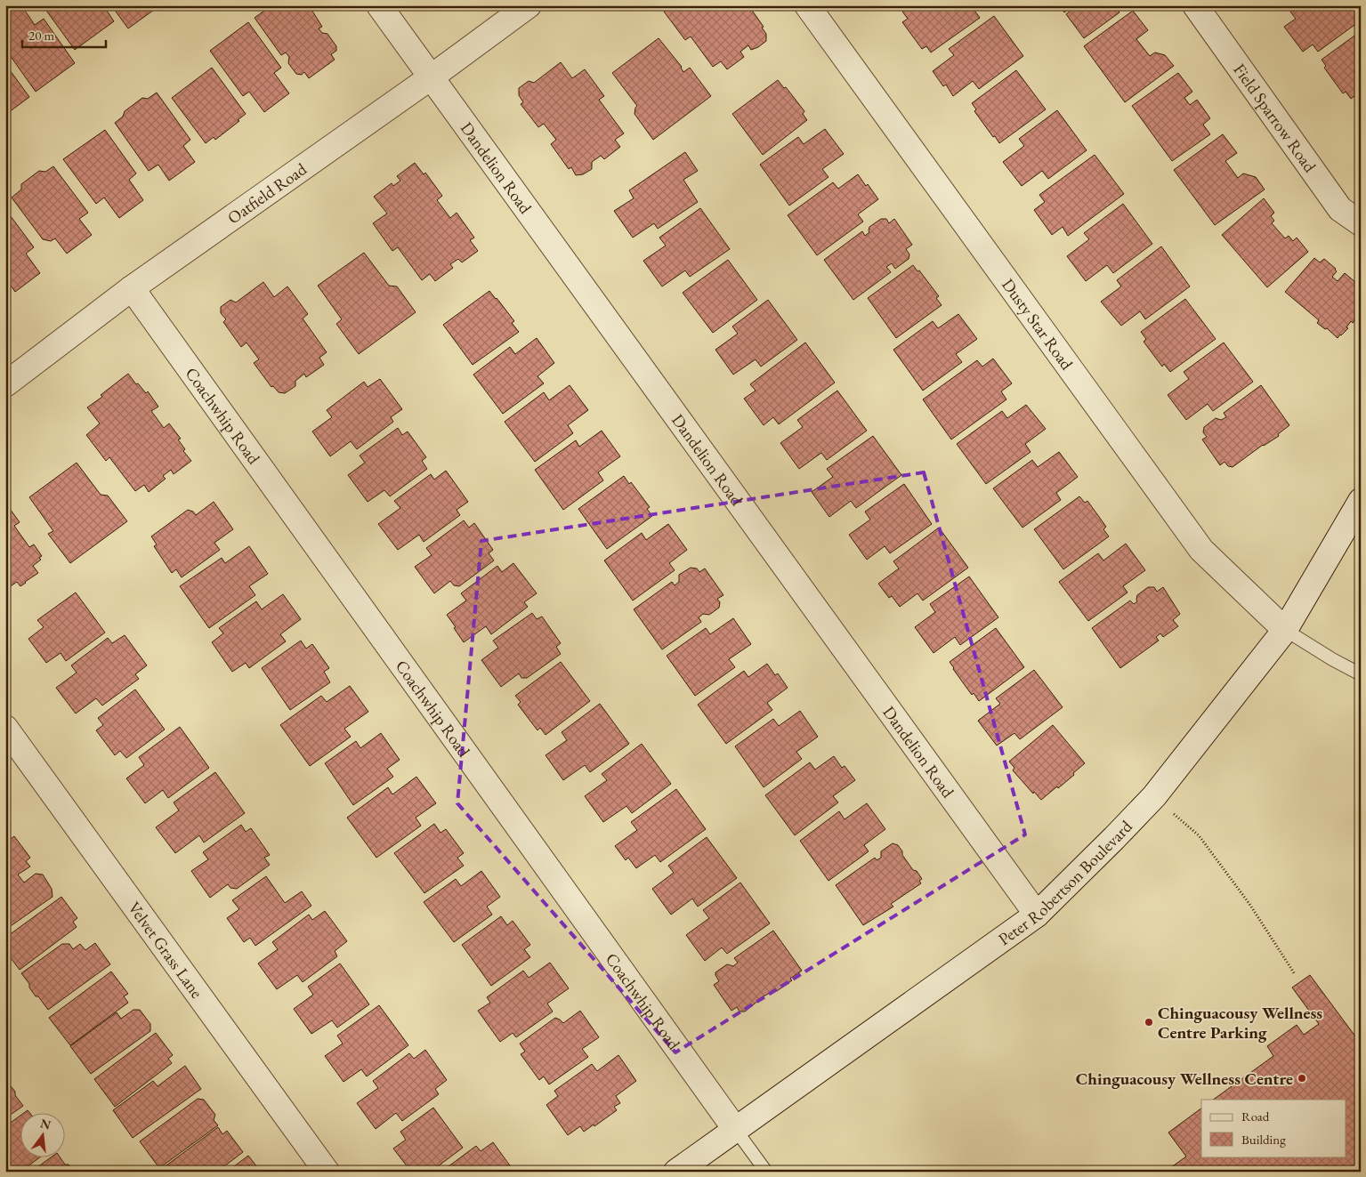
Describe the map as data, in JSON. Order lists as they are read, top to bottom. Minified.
{"streets":{"street":["Field Sparrow Road","Dandelion Road","Oatfield Road","Dusty Star Road","Coachwhip Road","Peter Robertson Boulevard","Velvet Grass Lane"]},"crossings":[["Dandelion Road","Oatfield Road"],["Dandelion Road","Peter Robertson Boulevard"],["Oatfield Road","Coachwhip Road"],["Dusty Star Road","Peter Robertson Boulevard"],["Coachwhip Road","Peter Robertson Boulevard"]],"places":["Chinguacousy Wellness Centre Parking","Chinguacousy Wellness Centre"],"legend":["Road","Building"],"scale_bar":"20 m","north":"top"}
